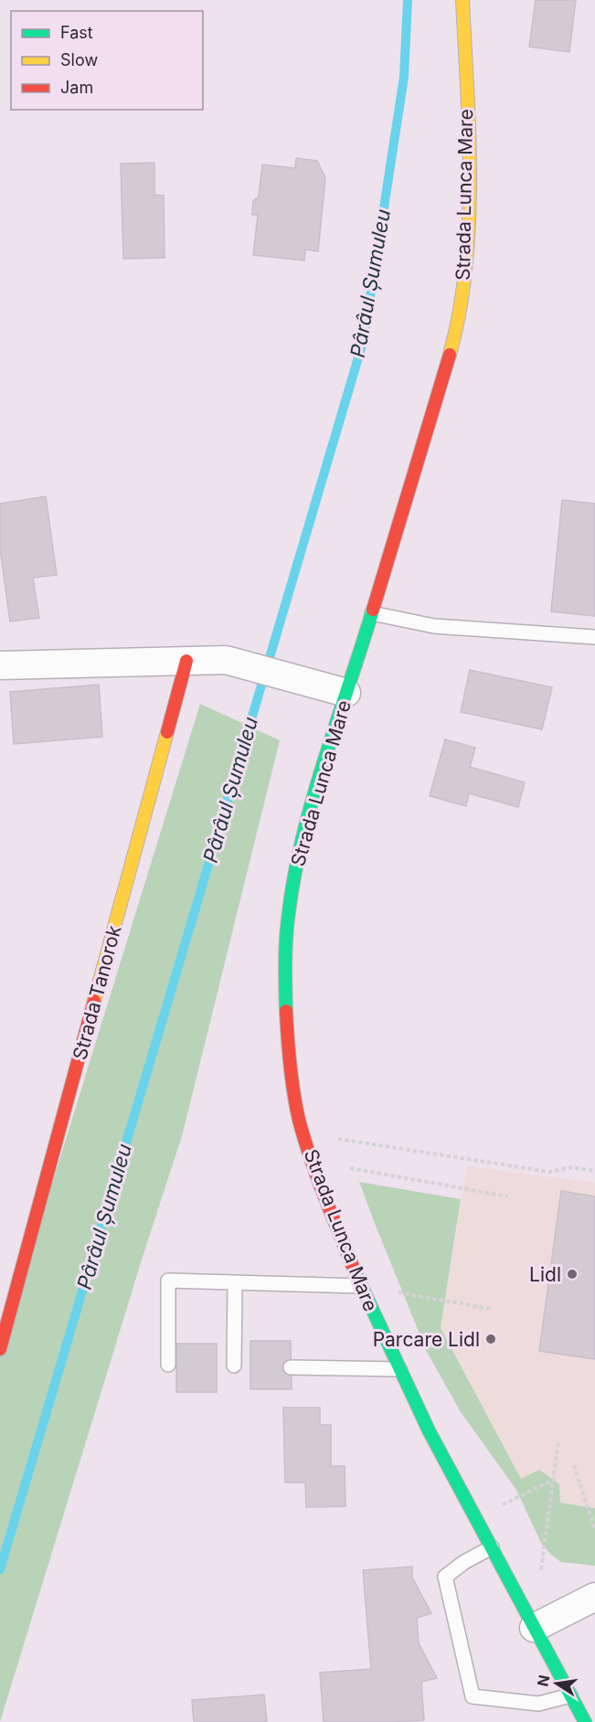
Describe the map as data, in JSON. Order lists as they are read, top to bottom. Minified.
{"streets":{"main road":["Strada Lunca Mare","Strada Tanorok"]},"water":["Pârâul Șumuleu"],"places":["Lidl","Parcare Lidl"],"legend":["Fast","Slow","Jam"],"north":"left"}
